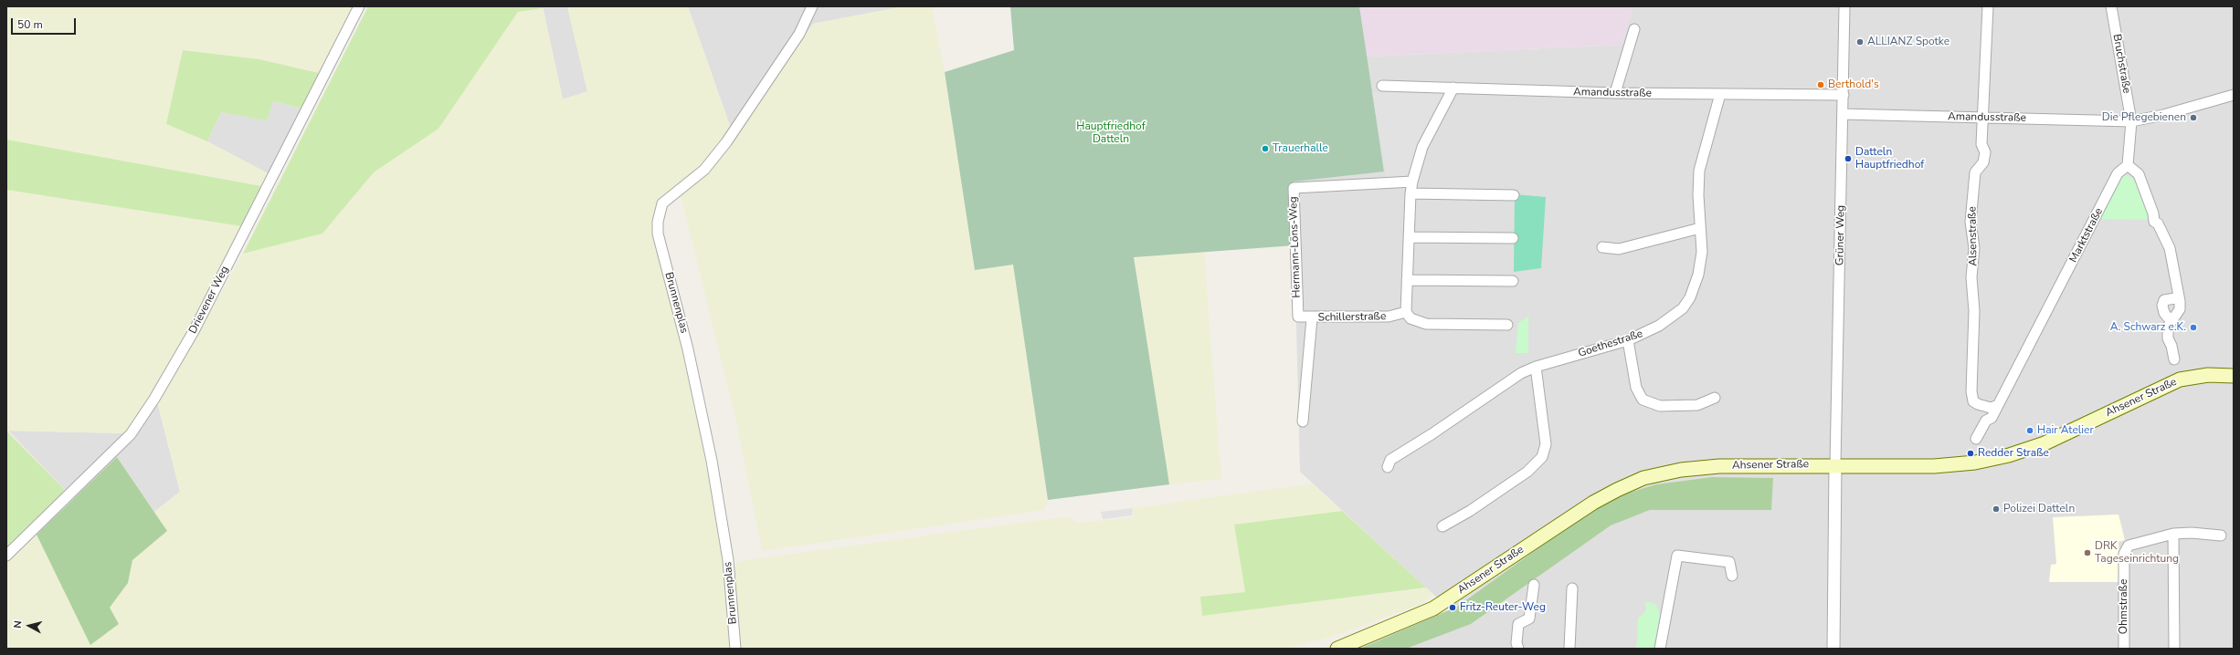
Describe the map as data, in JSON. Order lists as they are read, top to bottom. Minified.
{"streets":{"main road":["Ahsener Straße"],"street":["Bruchstraße","Amandusstraße","Grüner Weg","Marktstraße","Alsenstraße","Hermann-Löns-Weg","Drievener Weg","Brunnenplas","Schillerstraße","Goethestraße","Ohmstraße"]},"crossings":[["Bruchstraße","Amandusstraße"],["Amandusstraße","Grüner Weg"],["Amandusstraße","Alsenstraße"],["Amandusstraße","Goethestraße"],["Grüner Weg","Ahsener Straße"],["Marktstraße","Alsenstraße"],["Hermann-Löns-Weg","Schillerstraße"]],"parks":["Hauptfriedhof Datteln"],"places":["ALLIANZ Spotke","Berthold's","Die Pflegebienen","Trauerhalle","Datteln Hauptfriedhof","A. Schwarz e.K.","Hair Atelier","Redder Straße","Polizei Datteln","DRK Tageseinrichtung","Fritz-Reuter-Weg"],"scale_bar":"50 m","north":"left"}
